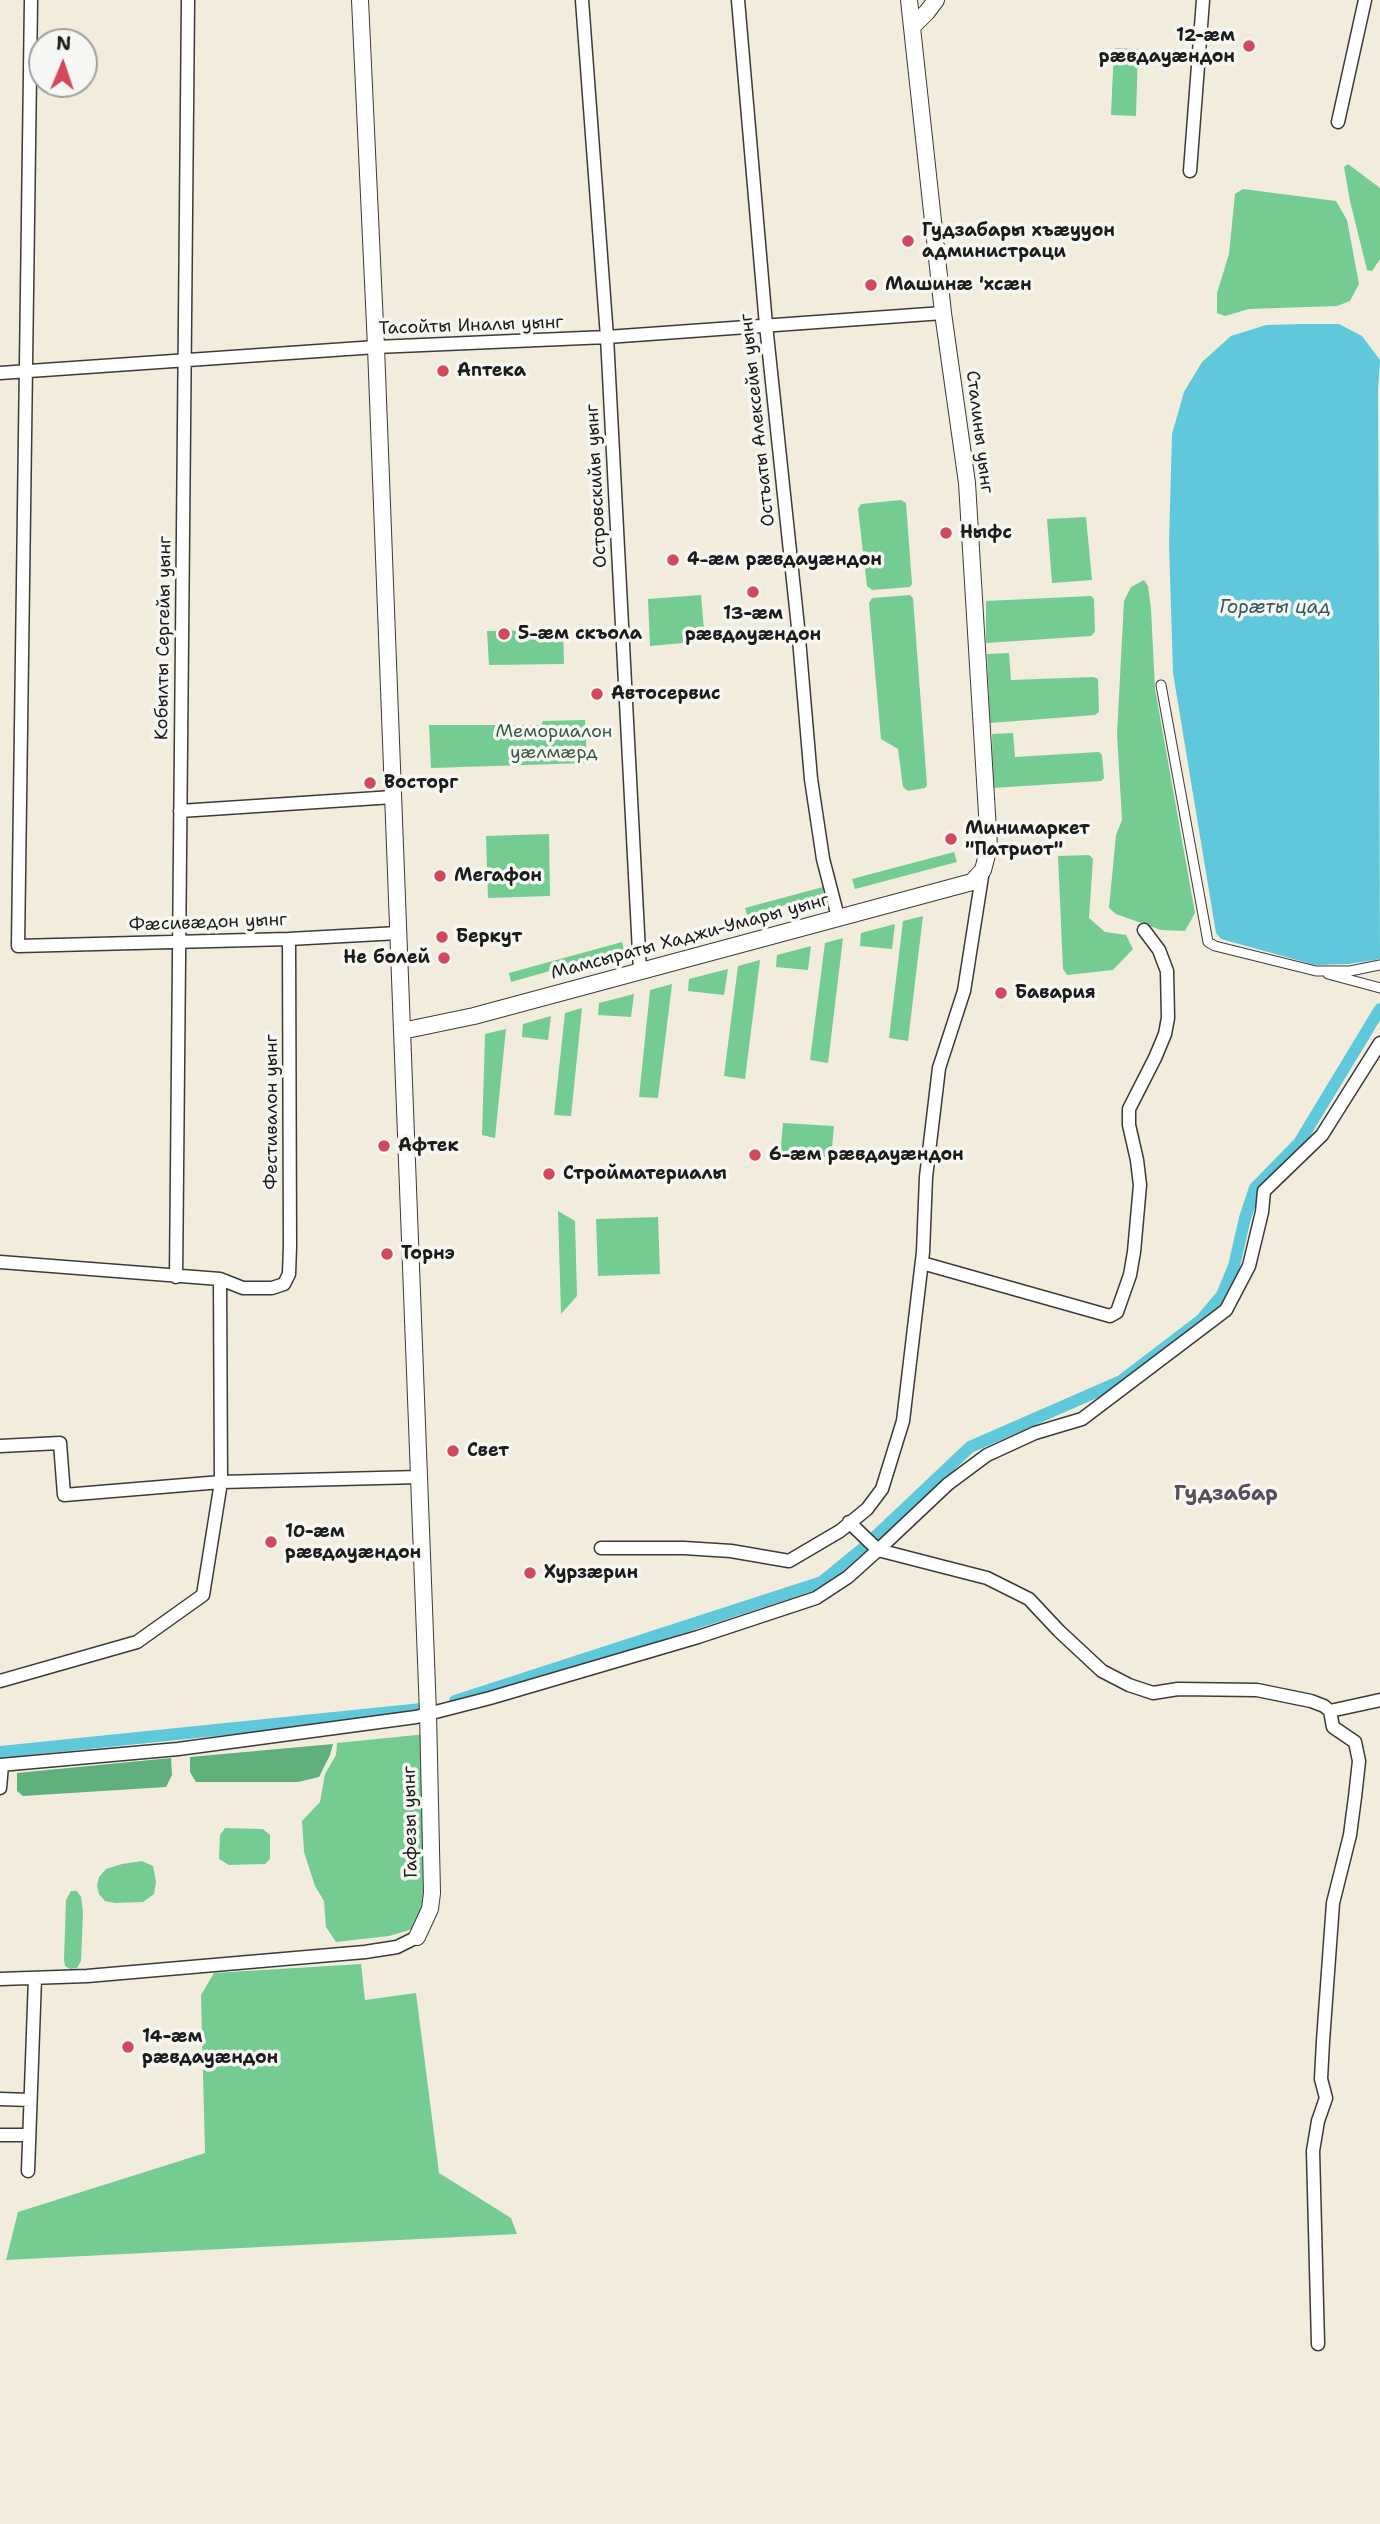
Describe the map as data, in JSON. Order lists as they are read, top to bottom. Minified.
{"streets":{"street":["Тасойты Иналы уынг","Остъаты Алексейы уынг","Сталины уынг","Островскийы уынг","Кобылты Сергейы уынг","Фæсивæдон уынг","Мамсыраты Хаджи-Умары уынг","Фестивалон уынг","Гафезы уынг"]},"crossings":[["Тасойты Иналы уынг","Остъаты Алексейы уынг"],["Тасойты Иналы уынг","Сталины уынг"],["Тасойты Иналы уынг","Островскийы уынг"],["Тасойты Иналы уынг","Кобылты Сергейы уынг"],["Тасойты Иналы уынг","Фæсивæдон уынг"],["Тасойты Иналы уынг","Гафезы уынг"],["Остъаты Алексейы уынг","Мамсыраты Хаджи-Умары уынг"],["Сталины уынг","Мамсыраты Хаджи-Умары уынг"],["Островскийы уынг","Мамсыраты Хаджи-Умары уынг"],["Кобылты Сергейы уынг","Фæсивæдон уынг"],["Фæсивæдон уынг","Фестивалон уынг"],["Фæсивæдон уынг","Гафезы уынг"],["Мамсыраты Хаджи-Умары уынг","Гафезы уынг"]],"districts":["Гудзабар"],"water":["Горӕты цад"],"parks":["Мемориалон уæлмæрд"],"places":["12-æм рӕвдауӕндон","Гудзабары хъæууон администраци","Машинæ 'хсæн","Аптека","Ныфс","4-æм рӕвдауӕндон","13-æм рӕвдауӕндон","5-æм скъола","Автосервис","Восторг","Минимаркет \"Патриот\"","Мегафон","Беркут","Не болей","Бавария","Афтек","6-æм рӕвдауӕндон","Стройматериалы","Торнэ","Свет","10-æм рӕвдауӕндон","Хурзæрин","14-æм рӕвдауӕндон"],"north":"top"}
